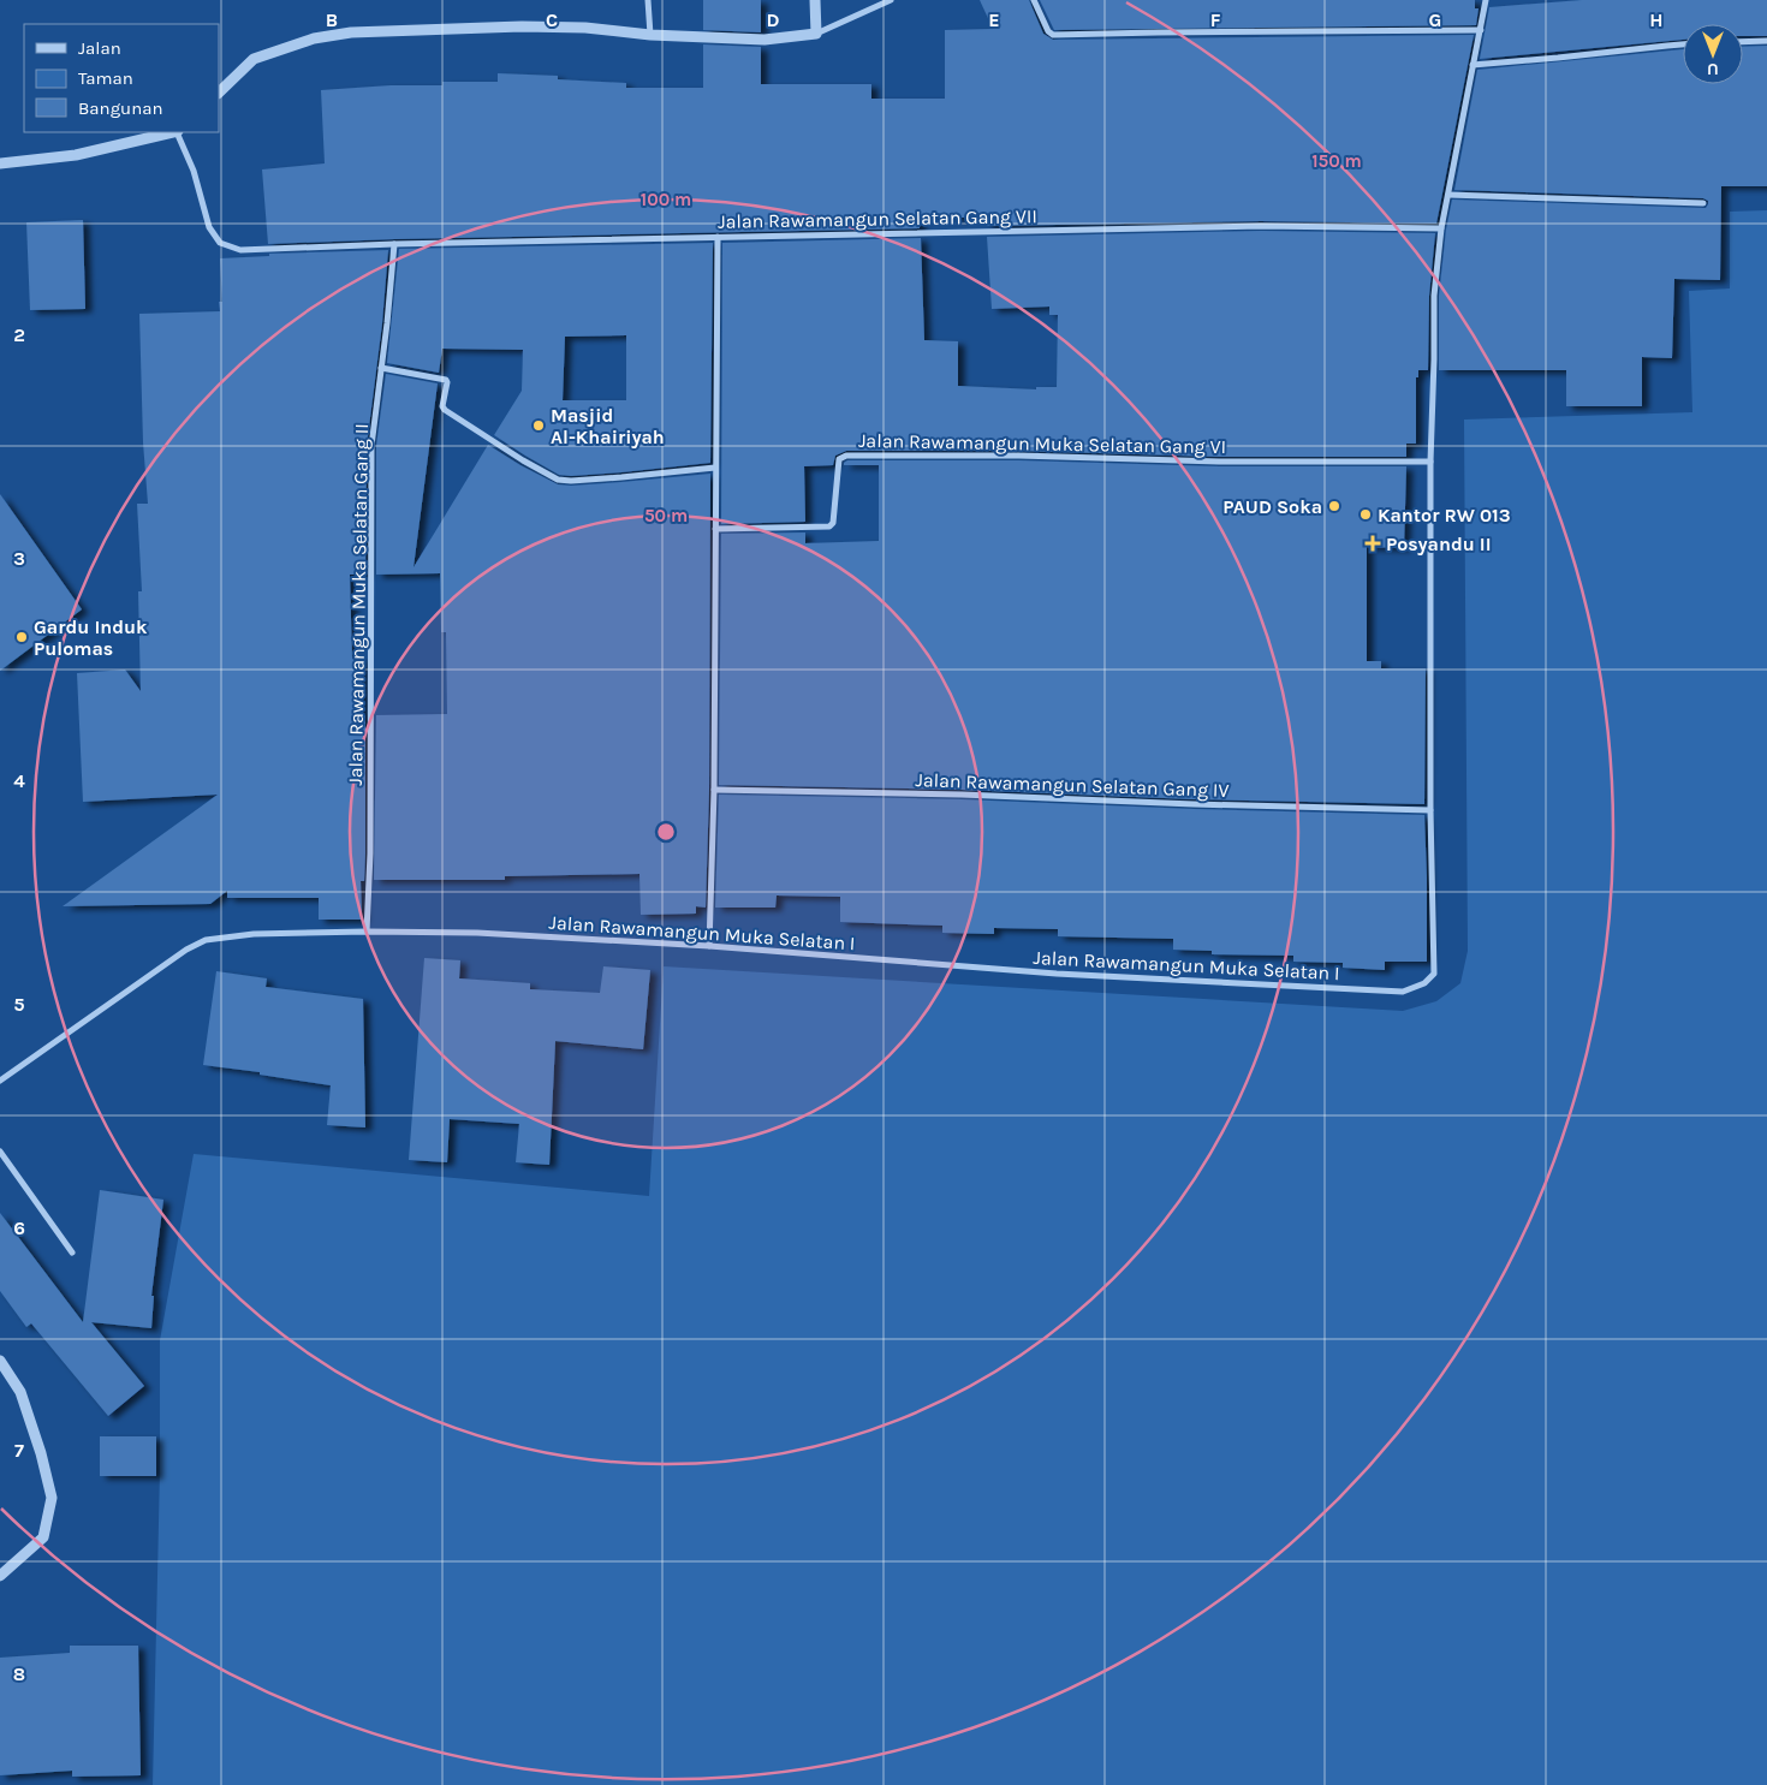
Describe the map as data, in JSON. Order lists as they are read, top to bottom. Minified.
{"streets":{"street":["Jalan Rawamangun Selatan Gang VII","Jalan Rawamangun Muka Selatan Gang VI","Jalan Rawamangun Muka Selatan Gang II","Jalan Rawamangun Selatan Gang IV","Jalan Rawamangun Muka Selatan I"]},"crossings":[["Jalan Rawamangun Selatan Gang VII","Jalan Rawamangun Muka Selatan Gang II"],["Jalan Rawamangun Selatan Gang VII","Jalan Rawamangun Muka Selatan I"],["Jalan Rawamangun Muka Selatan Gang VI","Jalan Rawamangun Muka Selatan I"],["Jalan Rawamangun Muka Selatan Gang II","Jalan Rawamangun Muka Selatan I"],["Jalan Rawamangun Selatan Gang IV","Jalan Rawamangun Muka Selatan I"]],"places":{"other":["Masjid Al-Khairiyah","PAUD Soka","Kantor RW 013","Gardu Induk Pulomas"],"health":["Posyandu II"]},"legend":["Jalan","Taman","Bangunan"],"north":"bottom","grid":{"columns":["B","C","D","E","F","G","H"],"rows":["2","3","4","5","6","7","8"]},"rings":["150 m","100 m","50 m"]}
